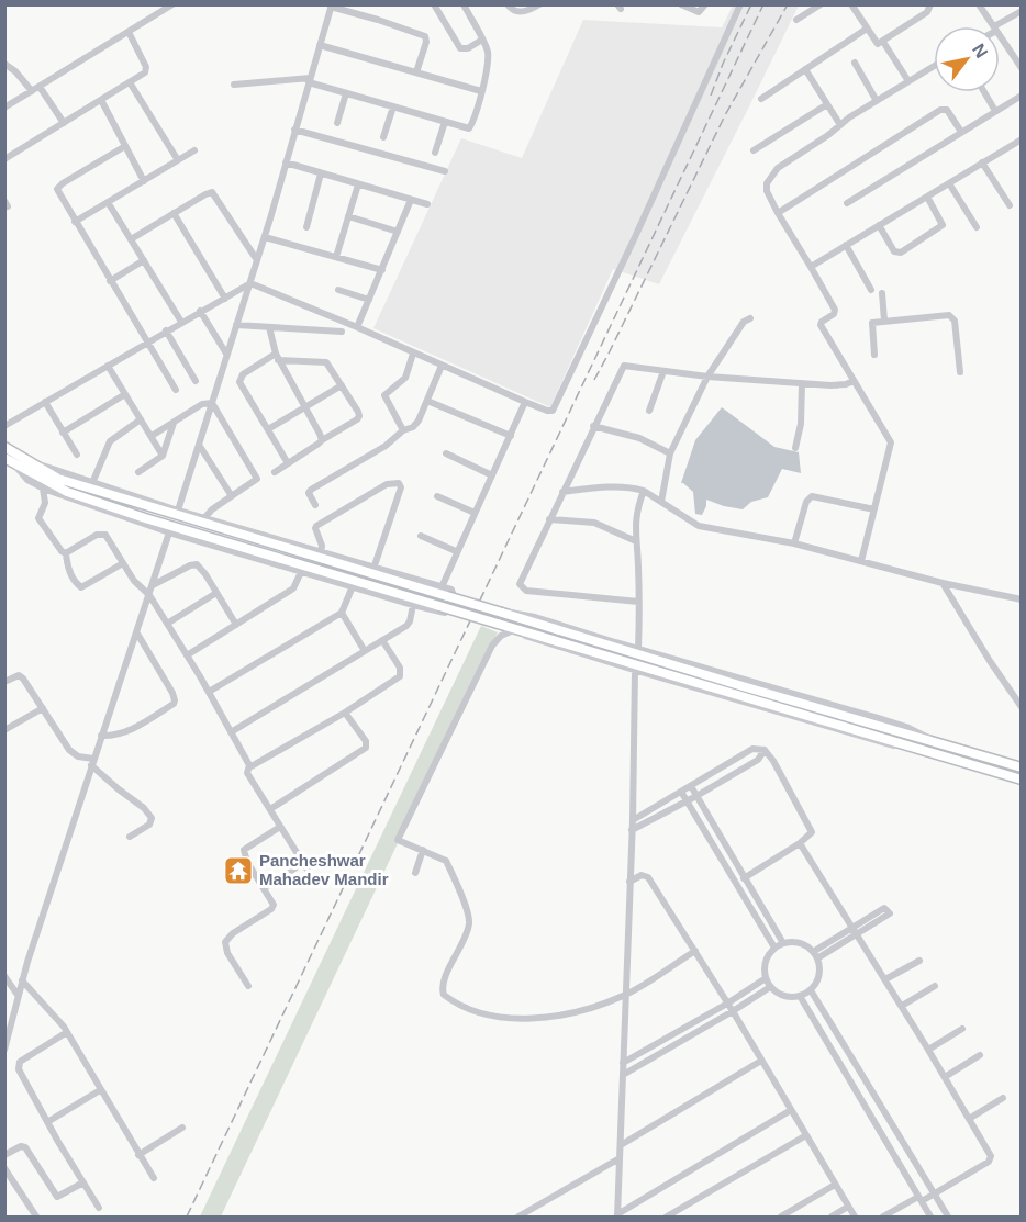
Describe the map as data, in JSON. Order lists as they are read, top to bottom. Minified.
{"places":{"temple":["Pancheshwar Mahadev Mandir"]},"north":"top right"}
